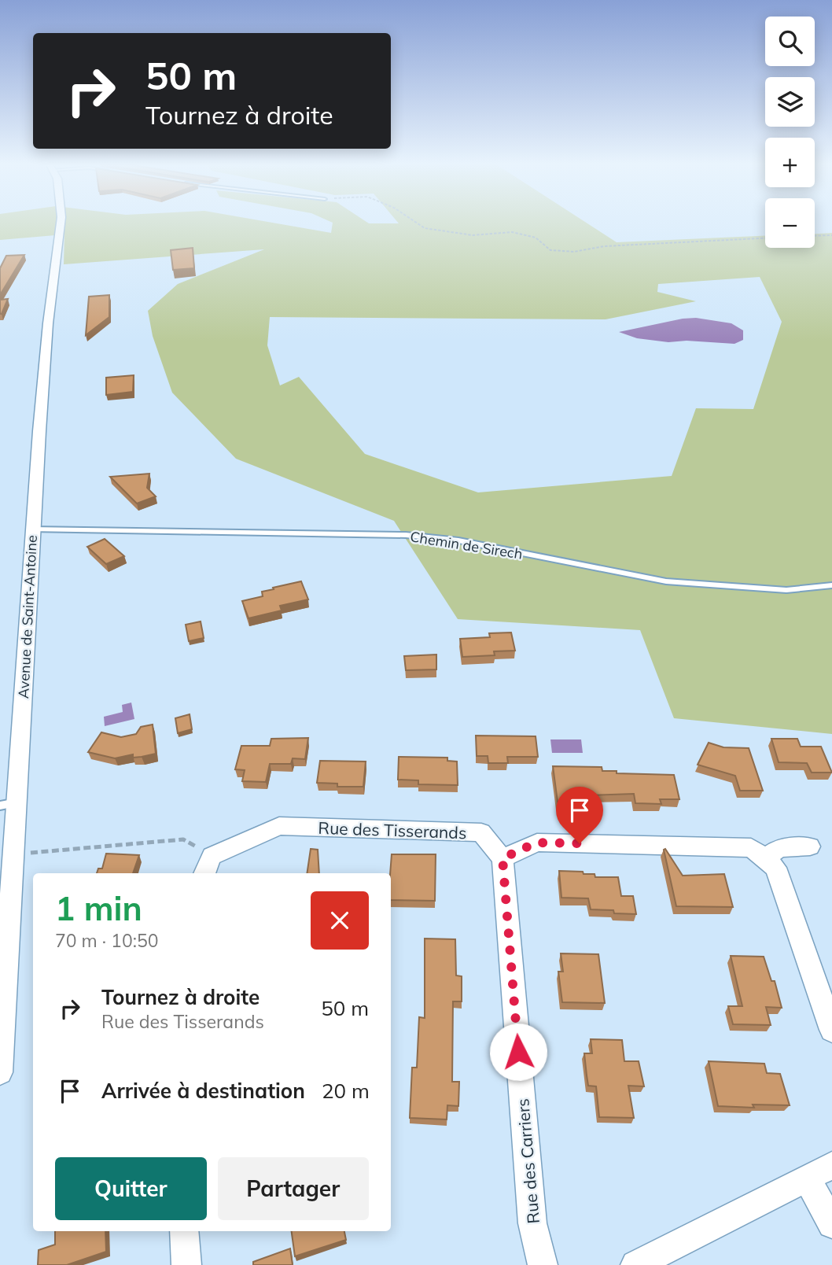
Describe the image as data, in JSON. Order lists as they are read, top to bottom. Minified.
{"streets":{"street":["Avenue de Saint-Antoine","Rue des Tisserands","Rue des Carriers"],"lane":["Chemin de Sirech"]},"crossings":[["Chemin de Sirech","Avenue de Saint-Antoine"],["Rue des Tisserands","Rue des Carriers"]],"page":{"map_buttons":["+","−"],"turn":["50 m","Tournez à droite"],"heading":["1 min","70 m · 10:50"],"list":[{"name":"Tournez à droite","note":"Rue des Tisserands","value":"50 m"},{"name":"Arrivée à destination","value":"20 m"}],"buttons":["Quitter","Partager"]}}
